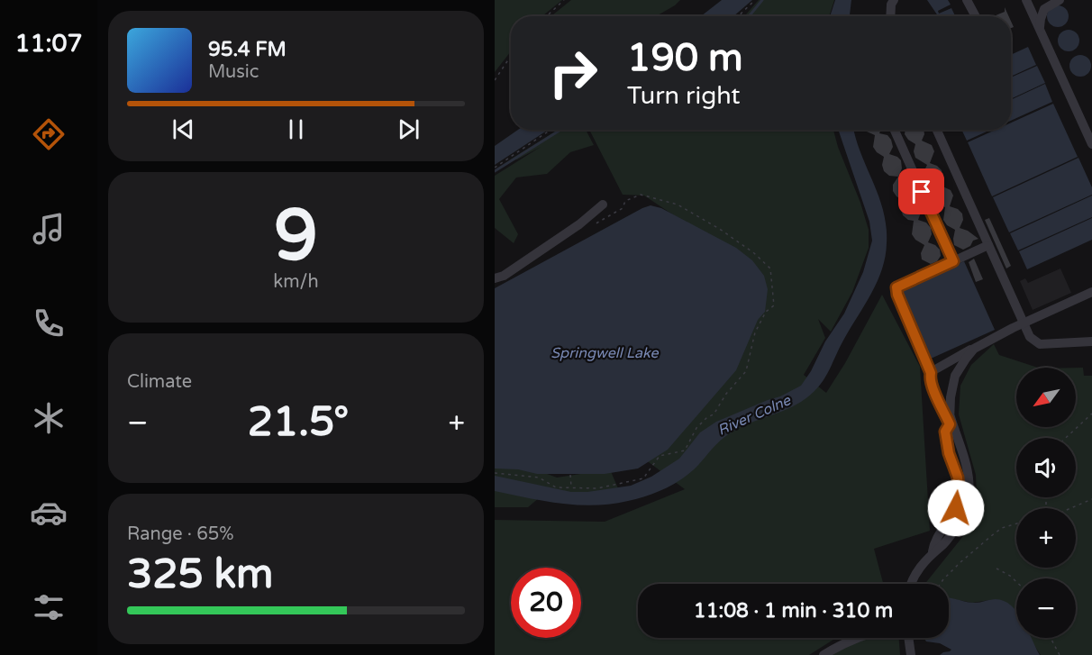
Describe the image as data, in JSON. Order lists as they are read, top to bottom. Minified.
{"water":["Springwell Lake","River Colne"],"north":"bottom left","page":{"tabs":"11:07","turn":["190 m","Turn right"],"song":["95.4 FM","Music"],"tile":[["9","km/h"],"Climate",["Range · 65%","325 km"]],"map_buttons":["+","−"],"heat":["−","21.5°","+"],"limit":"20","trip":"11:08 · 1 min · 310 m"}}
